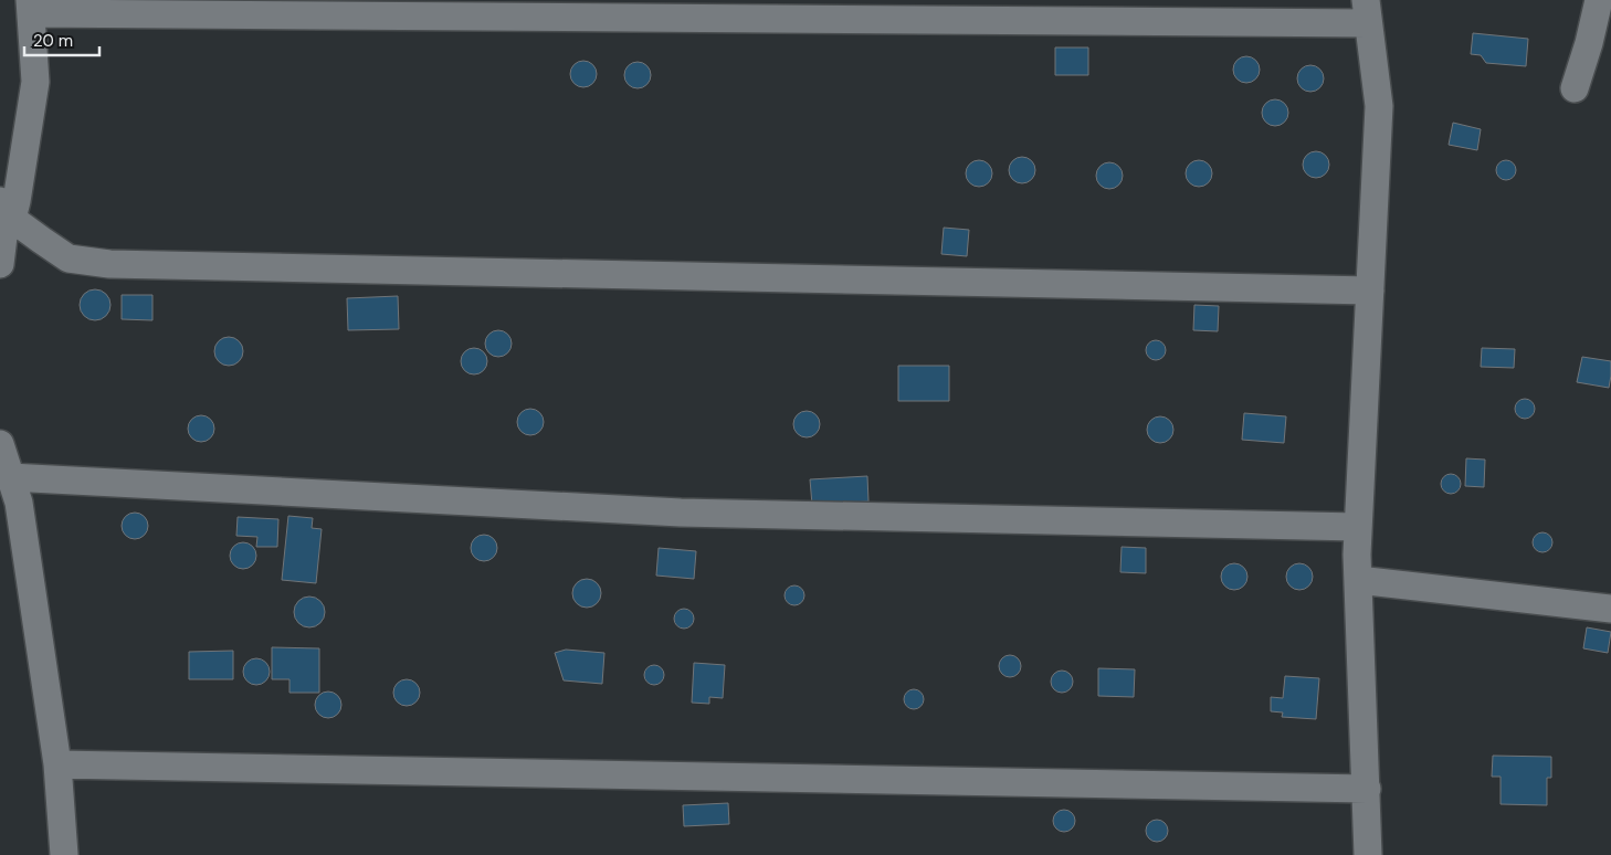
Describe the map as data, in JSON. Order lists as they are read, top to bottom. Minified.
{"scale_bar":"20 m"}
